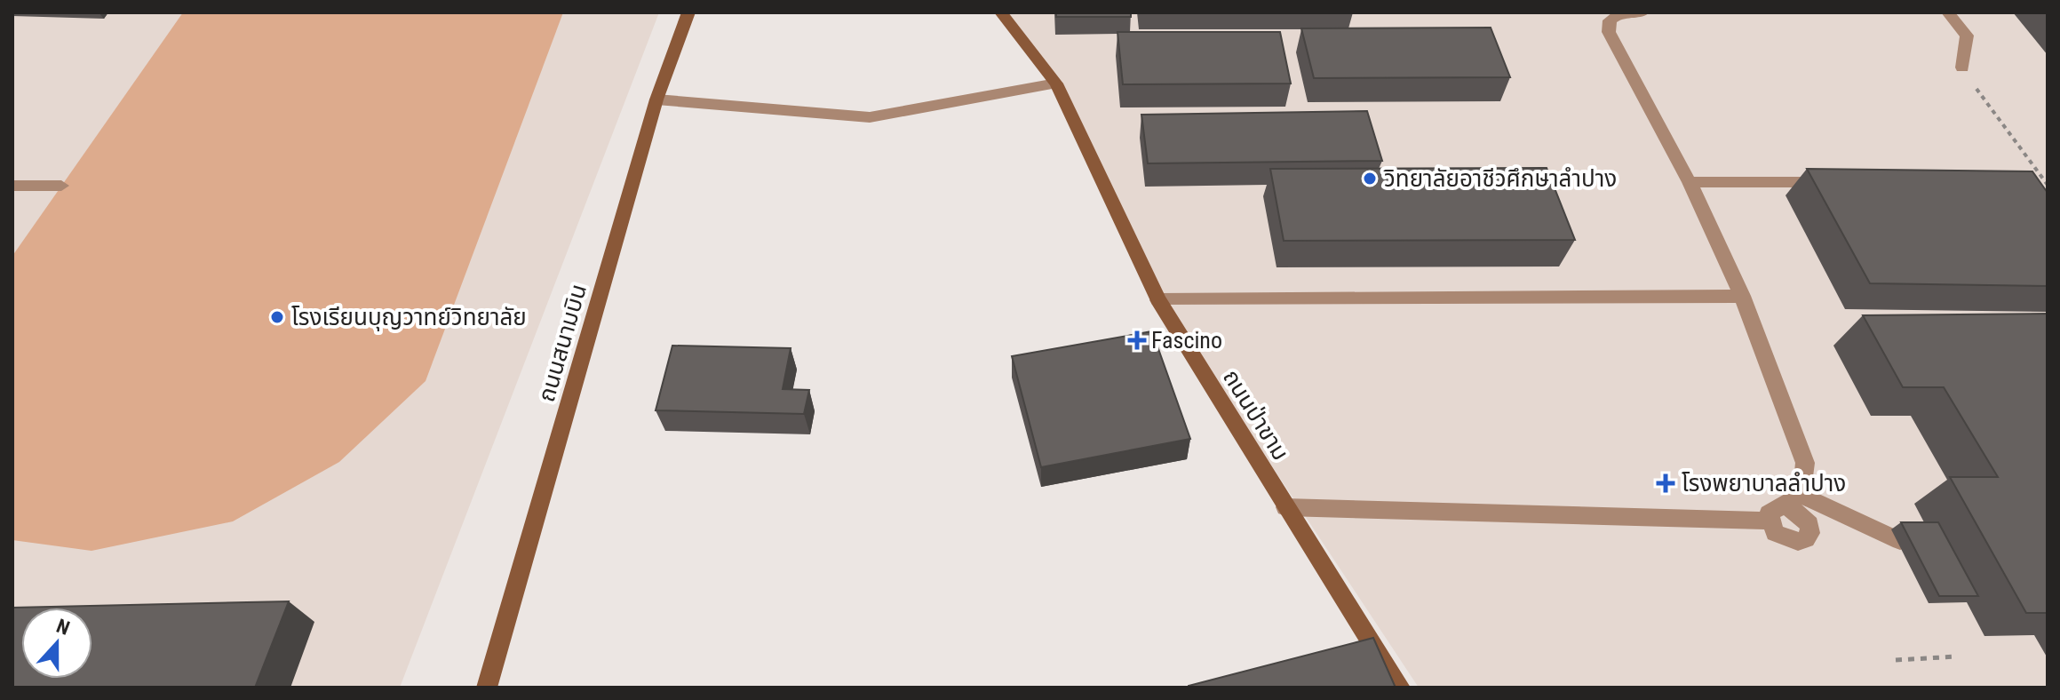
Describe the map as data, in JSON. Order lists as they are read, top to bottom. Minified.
{"streets":{"street":["ถนนสนามบิน","ถนนป่าขาม"]},"places":{"other":["วิทยาลัยอาชีวศึกษาลำปาง","โรงเรียนบุญวาทย์วิทยาลัย"],"health":["Fascino","โรงพยาบาลลำปาง"]},"north":"top"}
